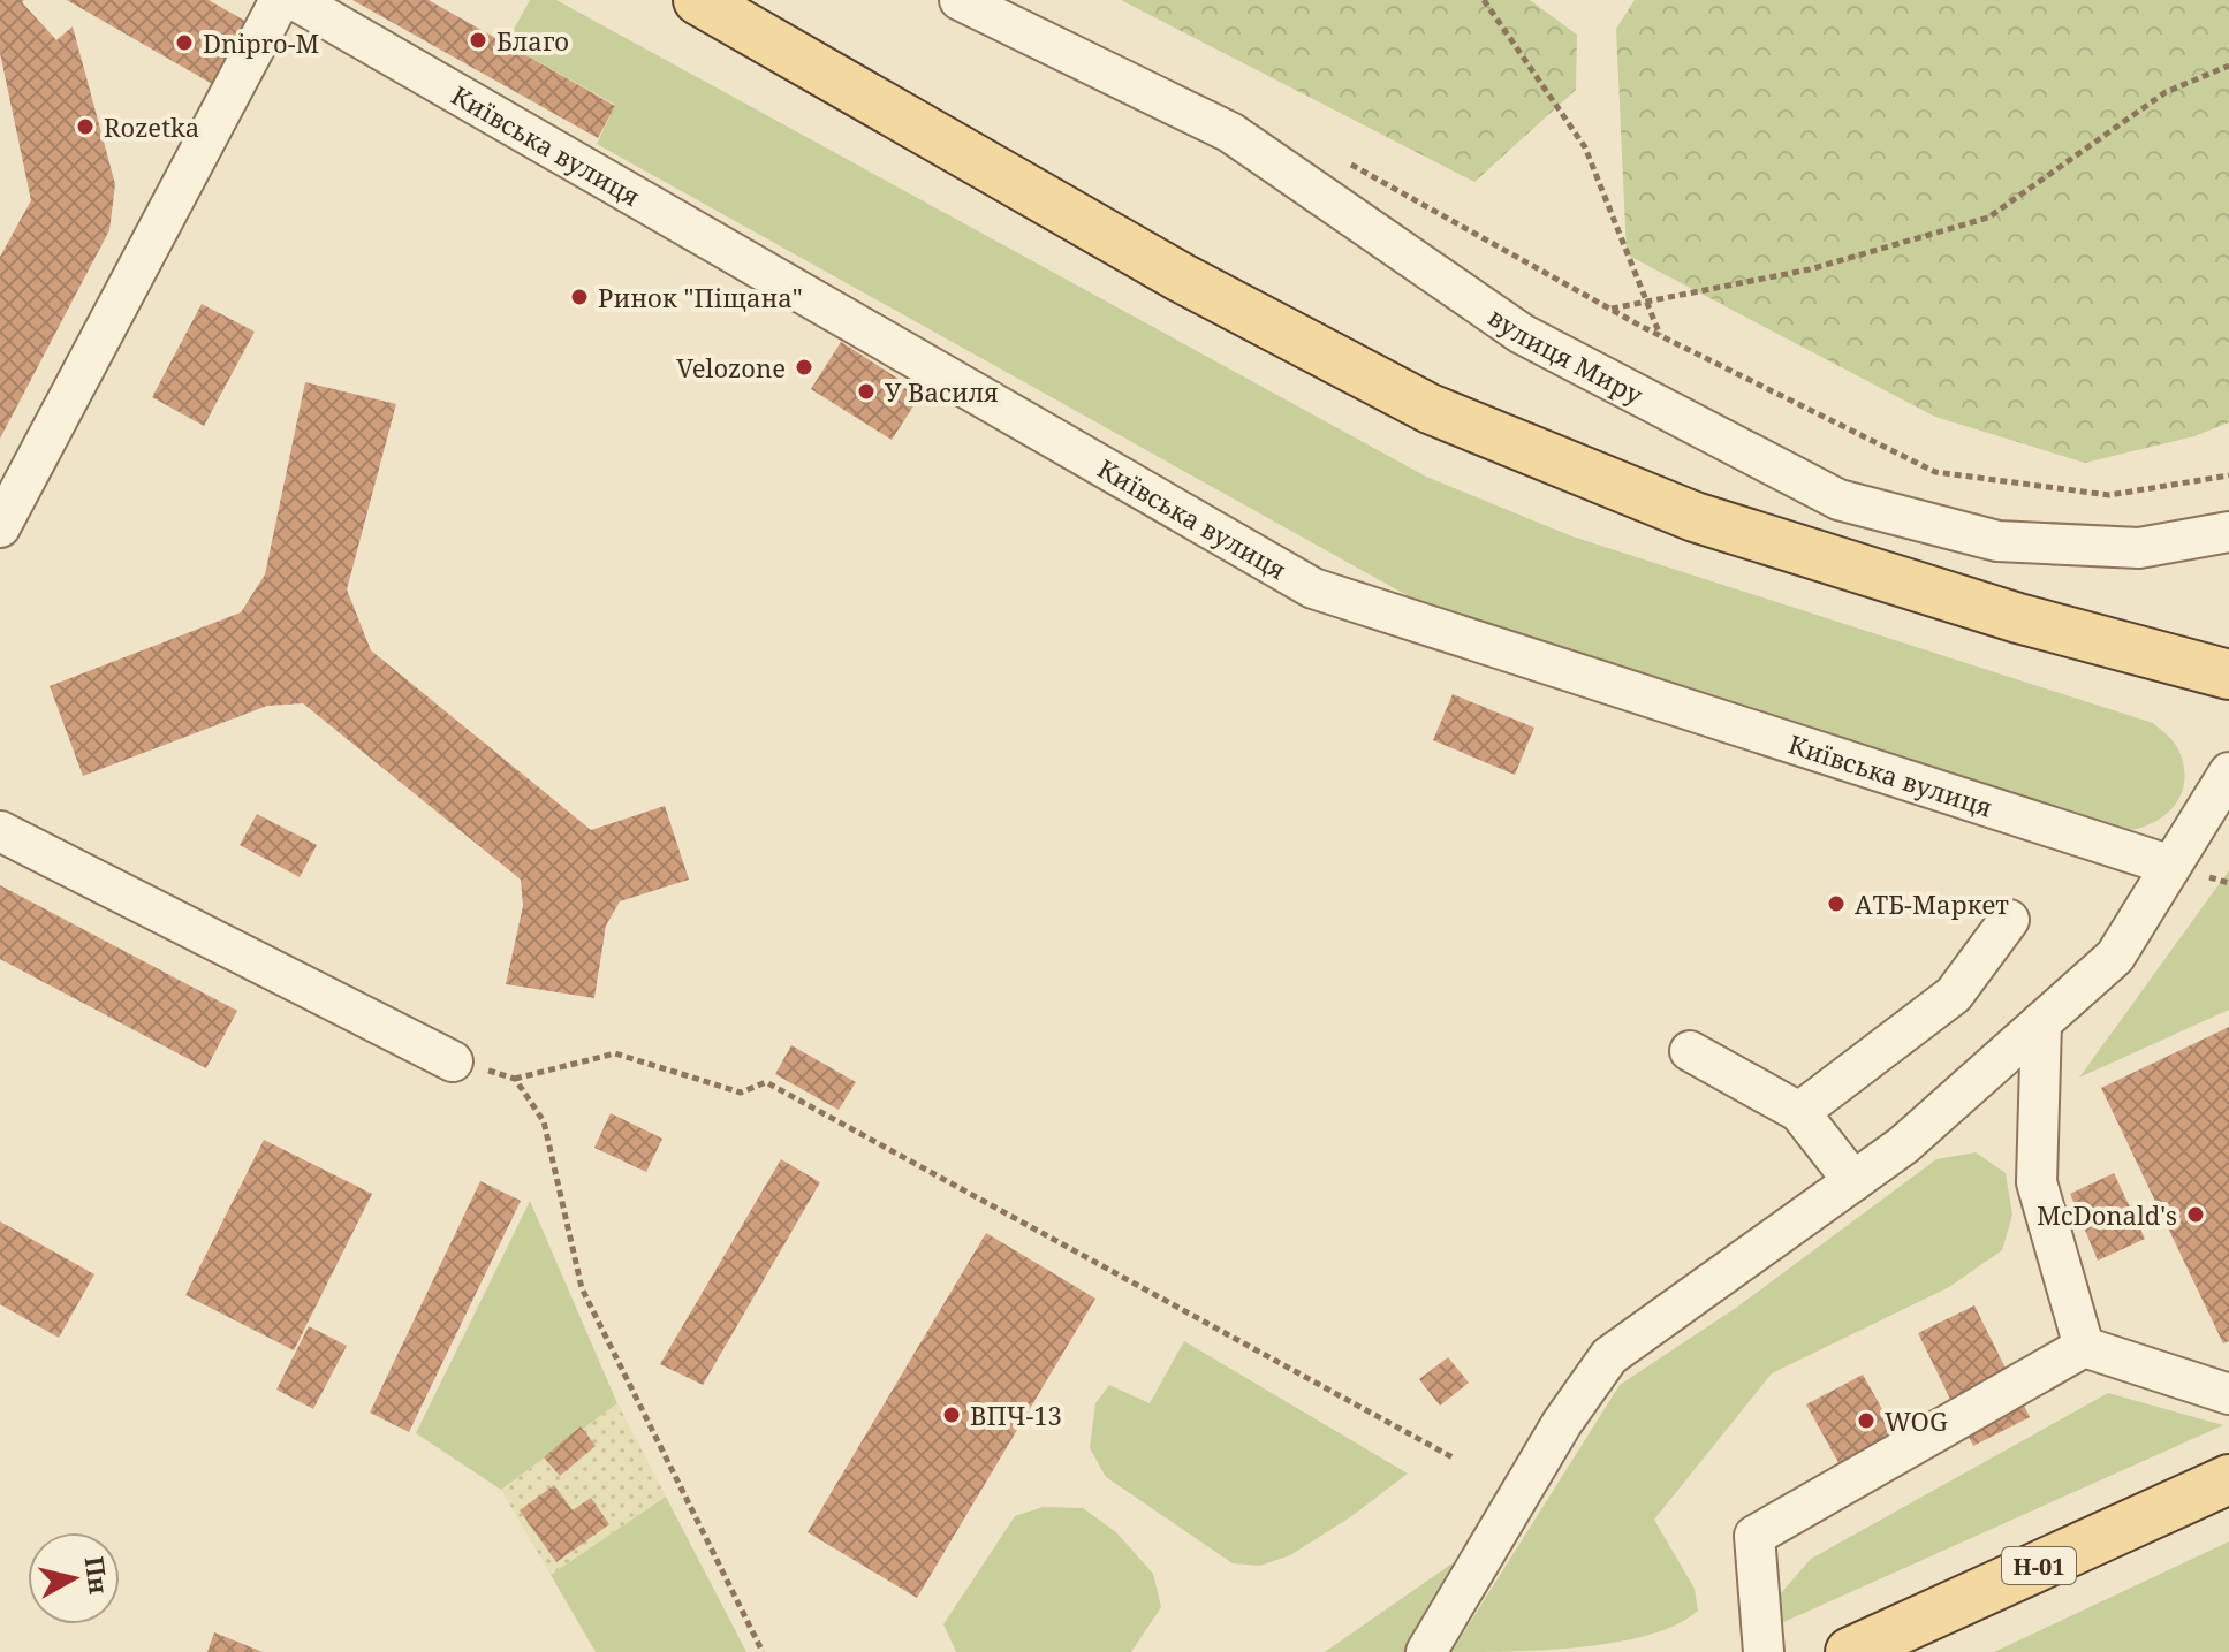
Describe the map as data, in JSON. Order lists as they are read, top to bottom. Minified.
{"streets":{"main road":["Н-01"],"street":["Київська вулиця","вулиця Миру"]},"places":["Благо","Dnipro-M","Rozetka","Ринок \"Піщана\"","Velozone","У Василя","АТБ-Маркет","McDonald's","ВПЧ-13","WOG"],"north":"right"}
